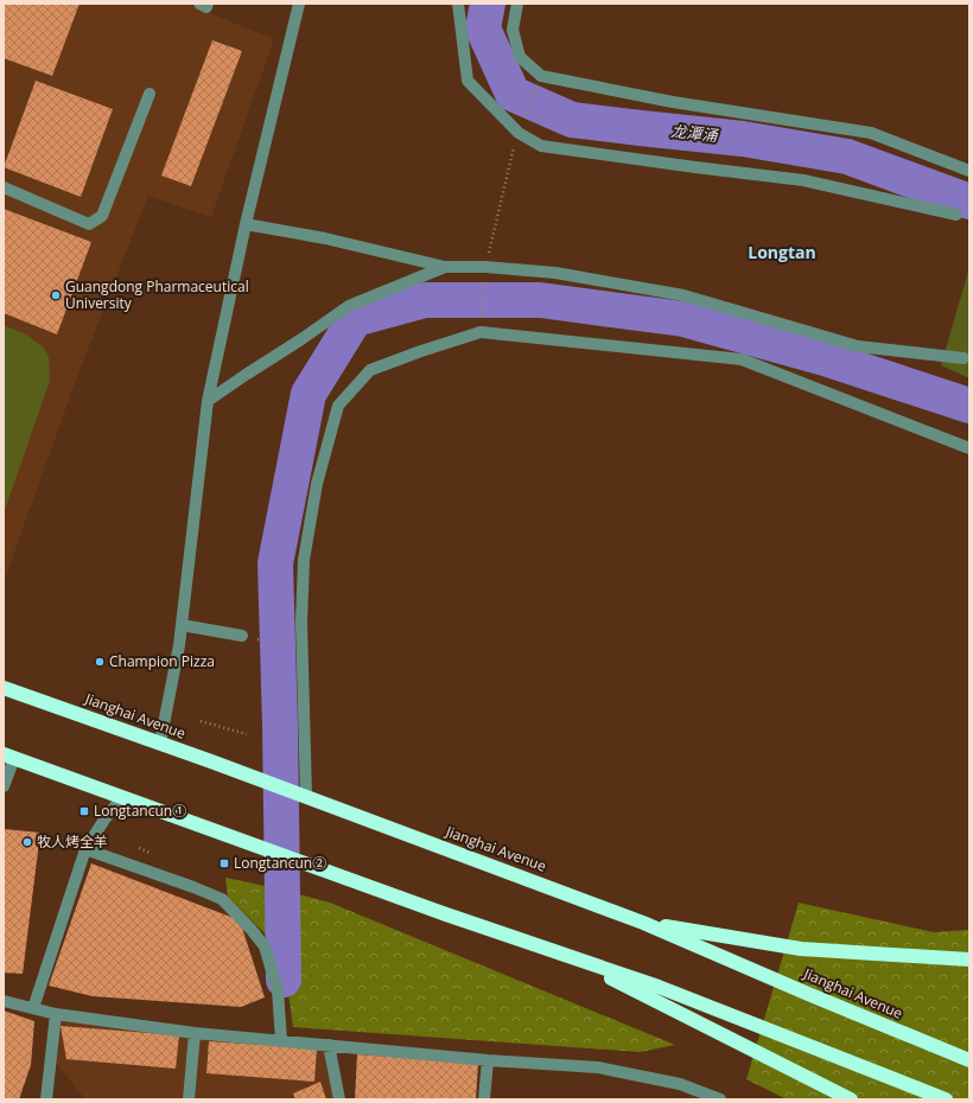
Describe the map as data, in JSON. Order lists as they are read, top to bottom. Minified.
{"streets":{"highway":["Jianghai Avenue"]},"districts":["Longtan"],"water":["龙潭涌"],"places":{"other":["Guangdong Pharmaceutical University","Champion Pizza","牧人烤全羊"],"transit":["Longtancun①","Longtancun②"]}}
